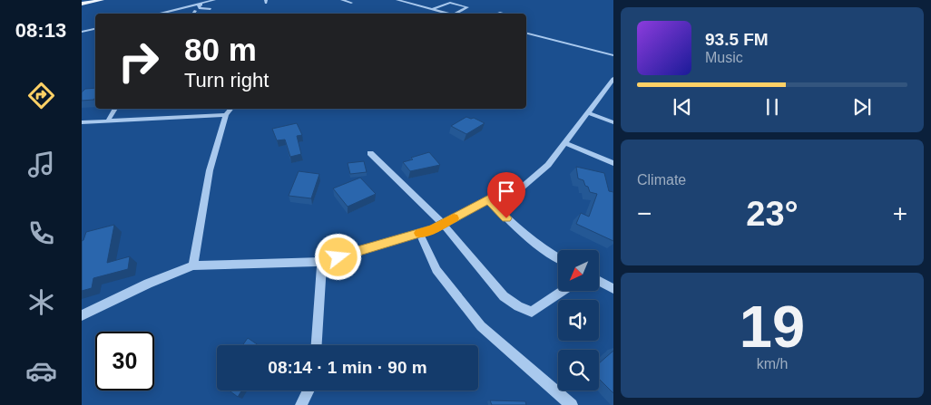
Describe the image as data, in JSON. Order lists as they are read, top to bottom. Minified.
{"north":"bottom left","page":{"tabs":"08:13","turn":["80 m","Turn right"],"song":["93.5 FM","Music"],"tile":["Climate",["19","km/h"]],"heat":["−","23°","+"],"limit":"30","trip":"08:14 · 1 min · 90 m"}}
